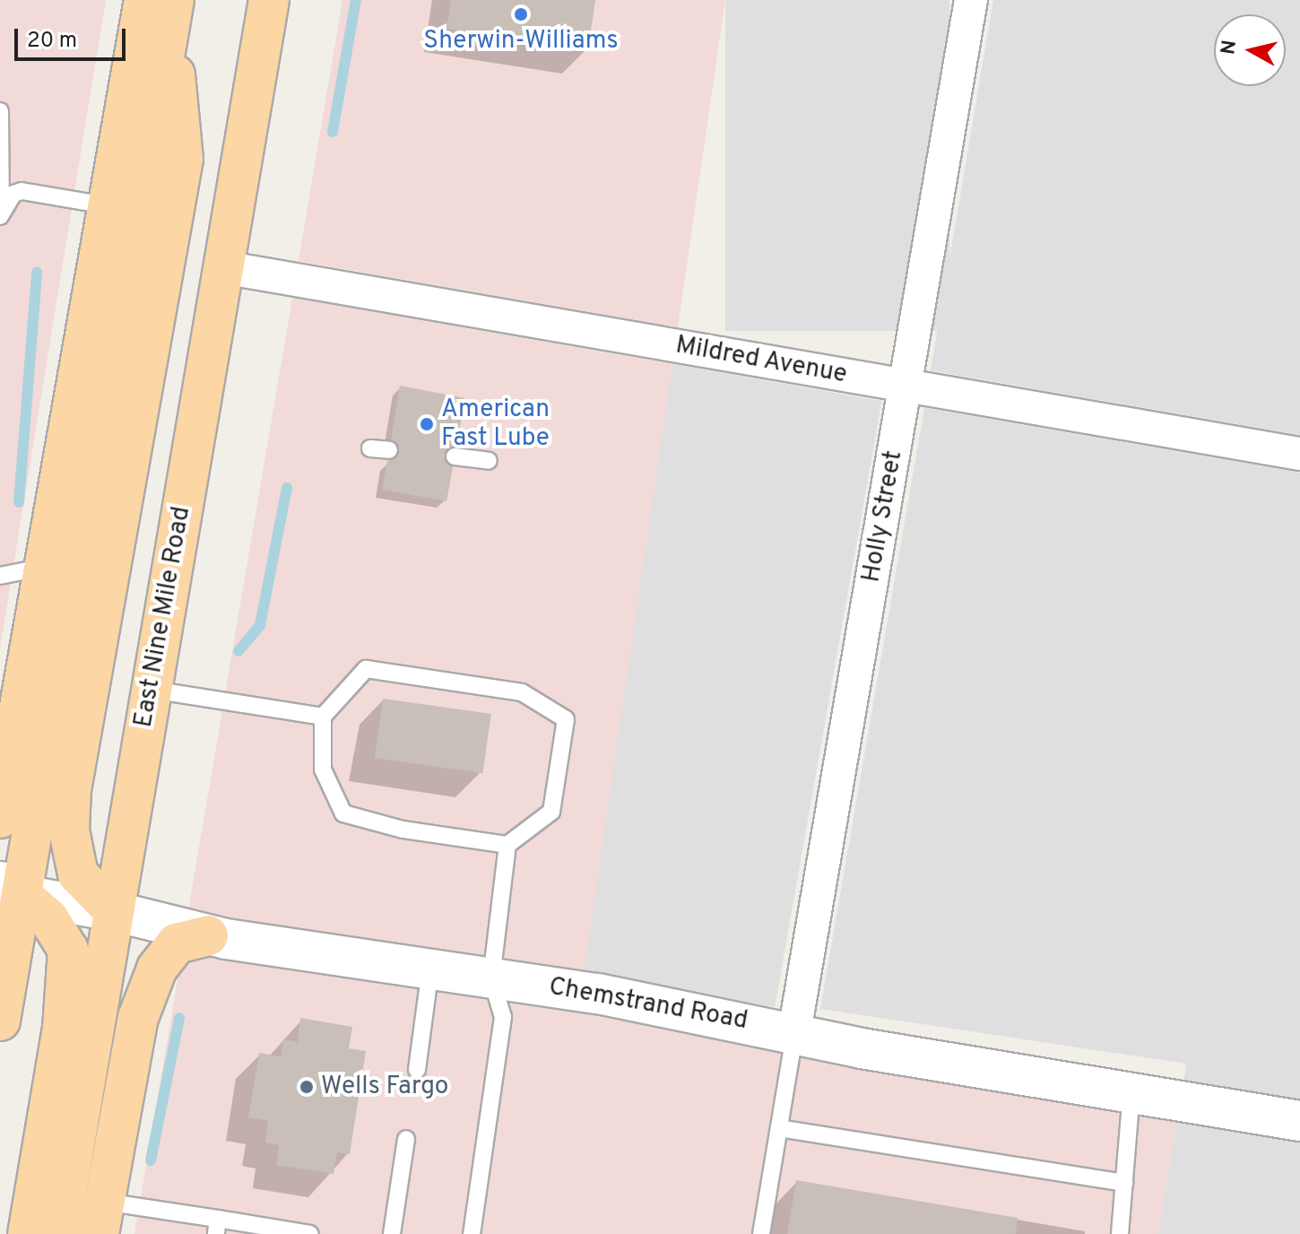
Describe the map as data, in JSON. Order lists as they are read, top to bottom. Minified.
{"streets":{"main road":["East Nine Mile Road"],"street":["Mildred Avenue","Holly Street","Chemstrand Road"]},"crossings":[["Mildred Avenue","Holly Street"],["Mildred Avenue","East Nine Mile Road"],["Holly Street","Chemstrand Road"],["East Nine Mile Road","Chemstrand Road"]],"places":["Sherwin-Williams","American Fast Lube","Wells Fargo"],"scale_bar":"20 m","north":"left"}
